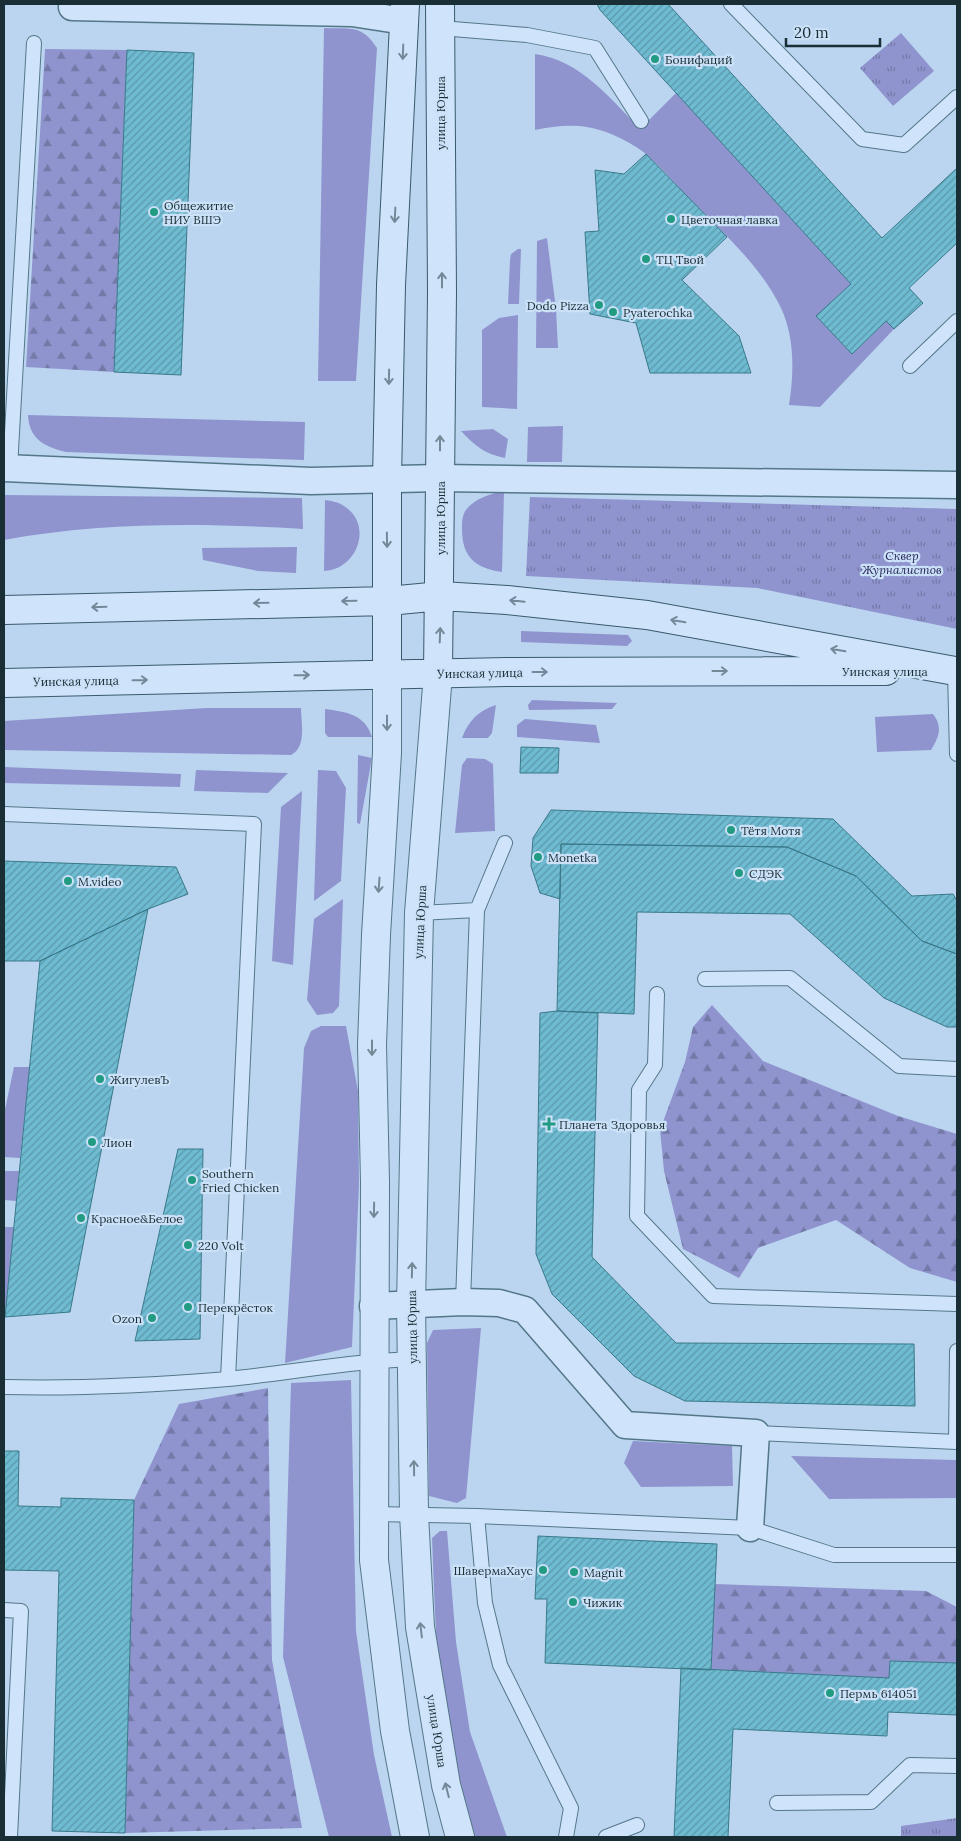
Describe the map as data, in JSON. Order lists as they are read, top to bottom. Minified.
{"streets":{"main road":["улица Юрша","Уинская улица"]},"crossings":[["улица Юрша","Уинская улица"]],"parks":["Сквер Журналистов"],"places":{"other":["Бонифаций","Общежитие НИУ ВШЭ","Цветочная лавка","ТЦ Твой","Dodo Pizza","Pyaterochka","Тётя Мотя","Monetka","СДЭК","M.video","ЖигулевЪ","Лион","Southern Fried Chicken","Красное&Белое","220 Volt","Перекрёсток","Ozon","ШавермаХаус","Magnit","Чижик","Пермь 614051"],"health":["Планета Здоровья"]},"scale_bar":"20 m"}
